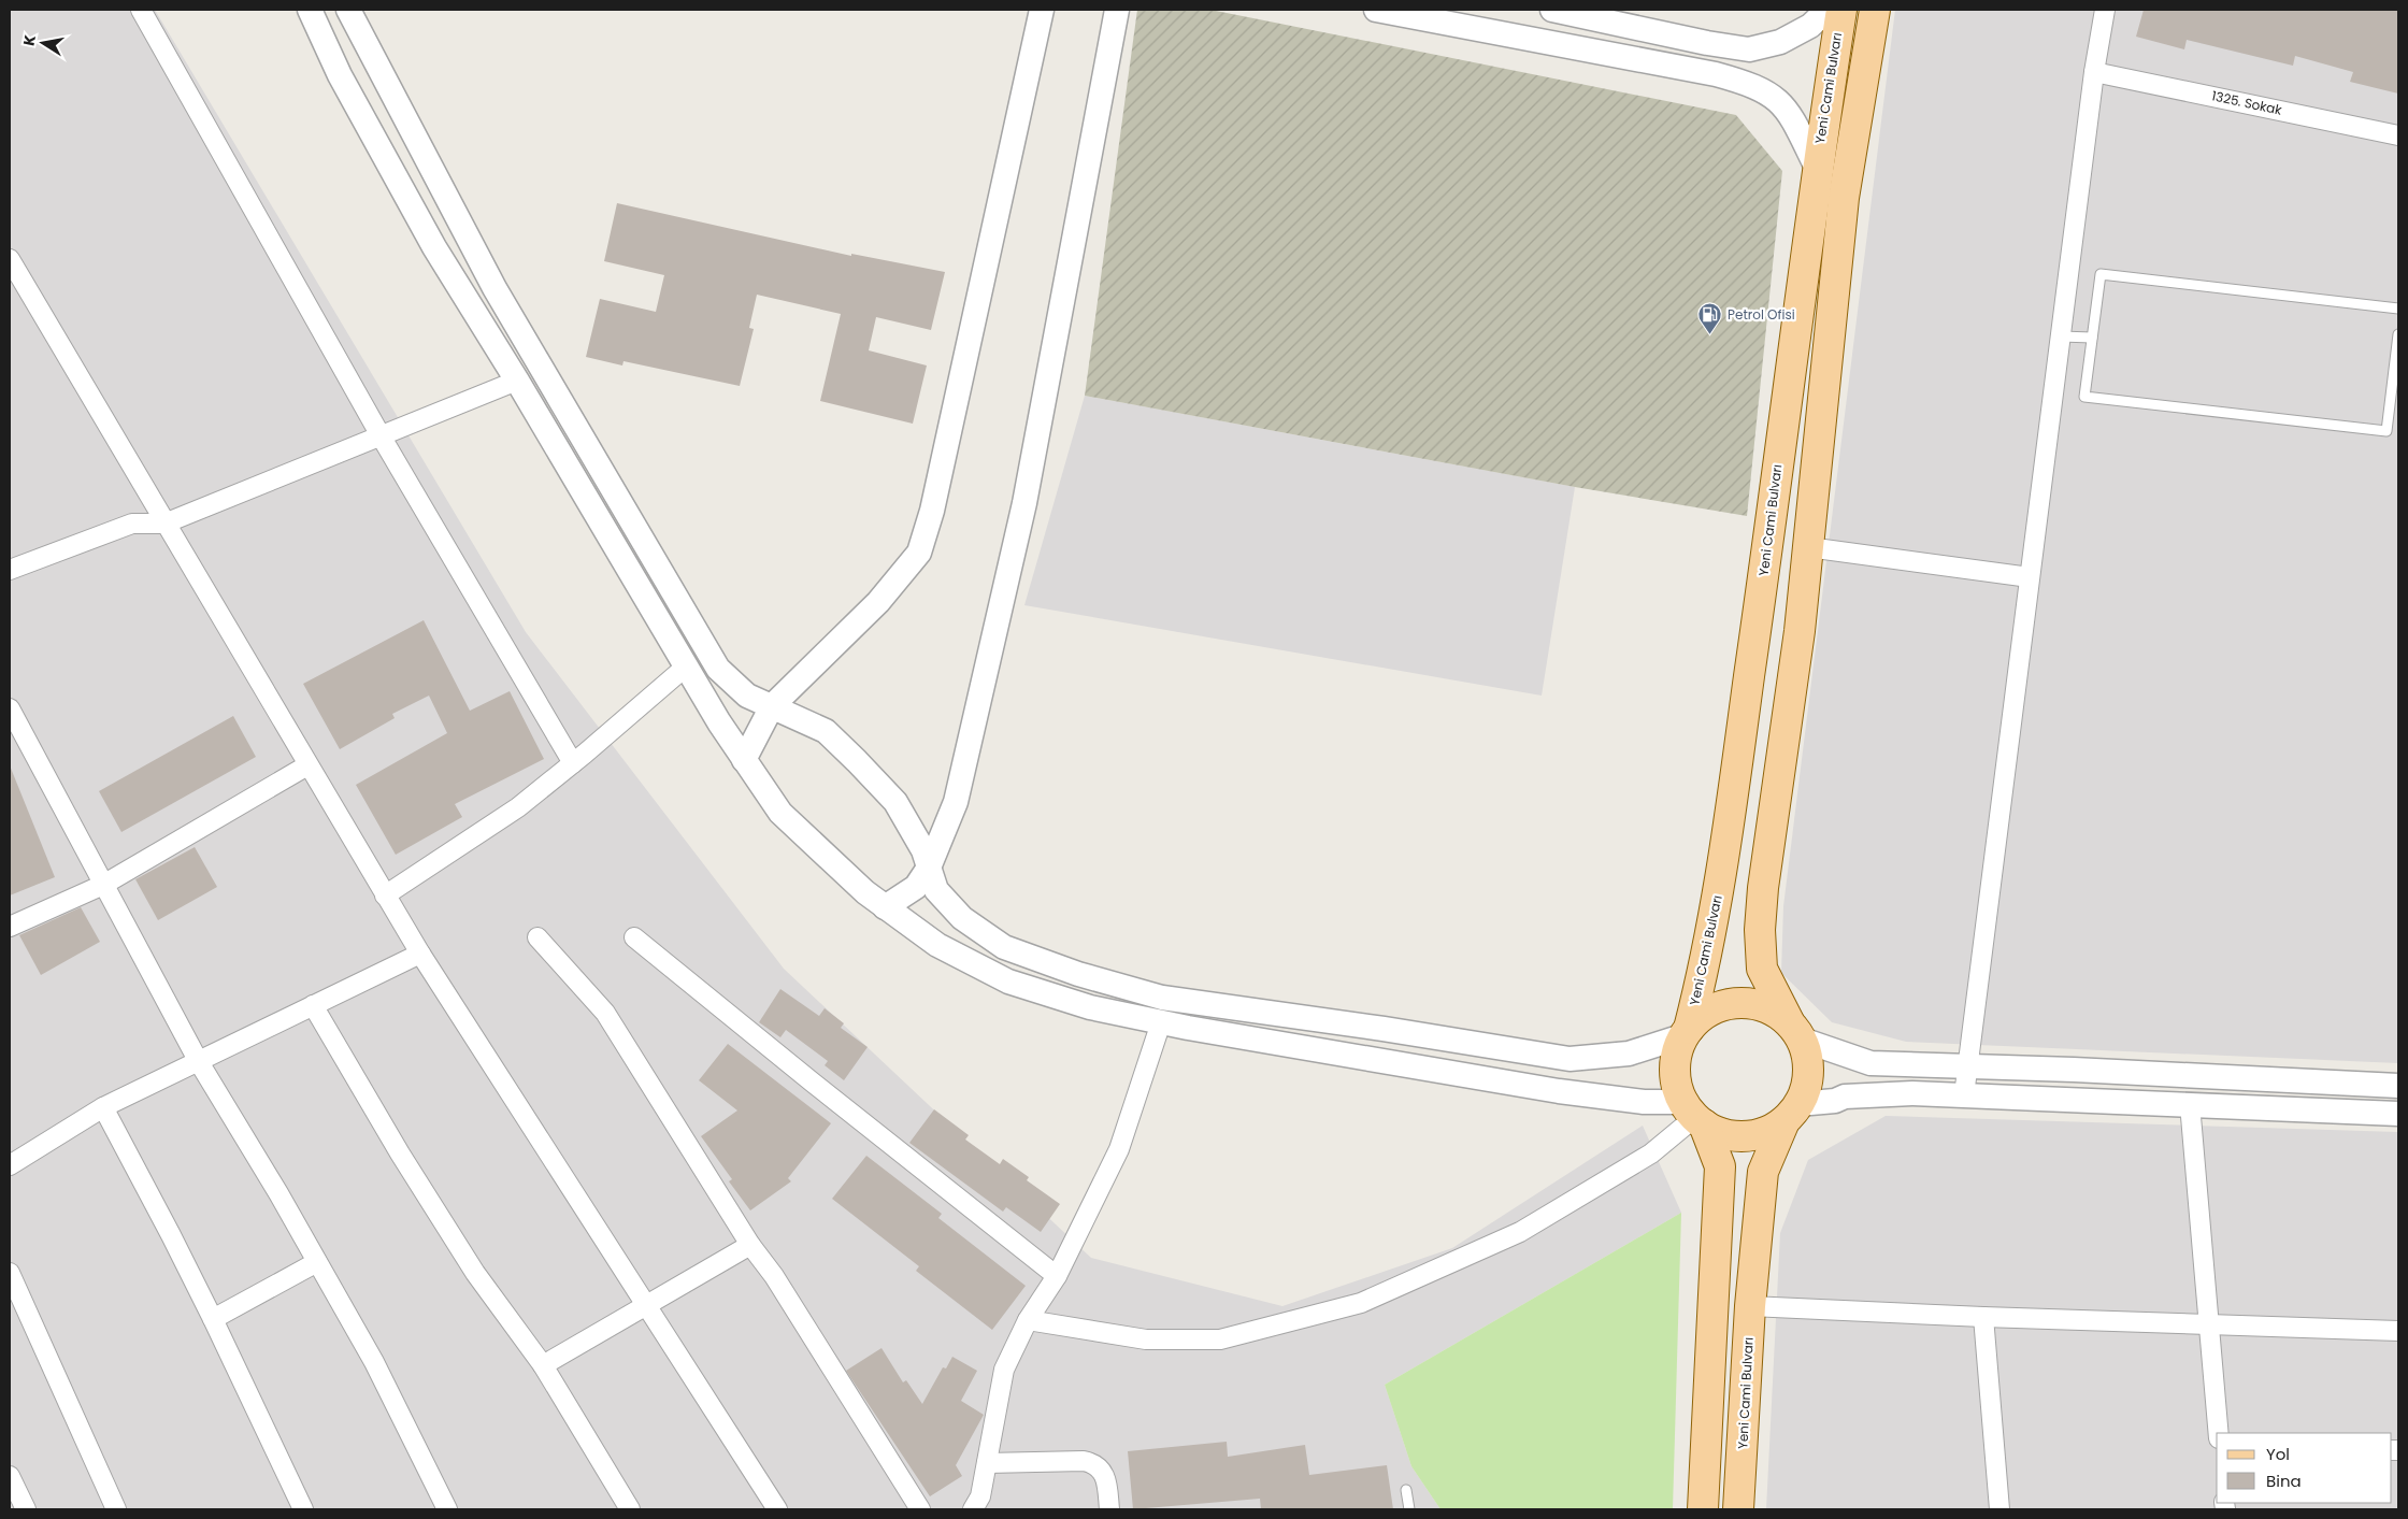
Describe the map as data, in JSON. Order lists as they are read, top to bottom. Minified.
{"streets":{"main road":["Yeni Cami Bulvarı"],"street":["1325. Sokak"]},"places":{"fuel station":["Petrol Ofisi"]},"legend":["Yol","Bina"],"north":"left"}
